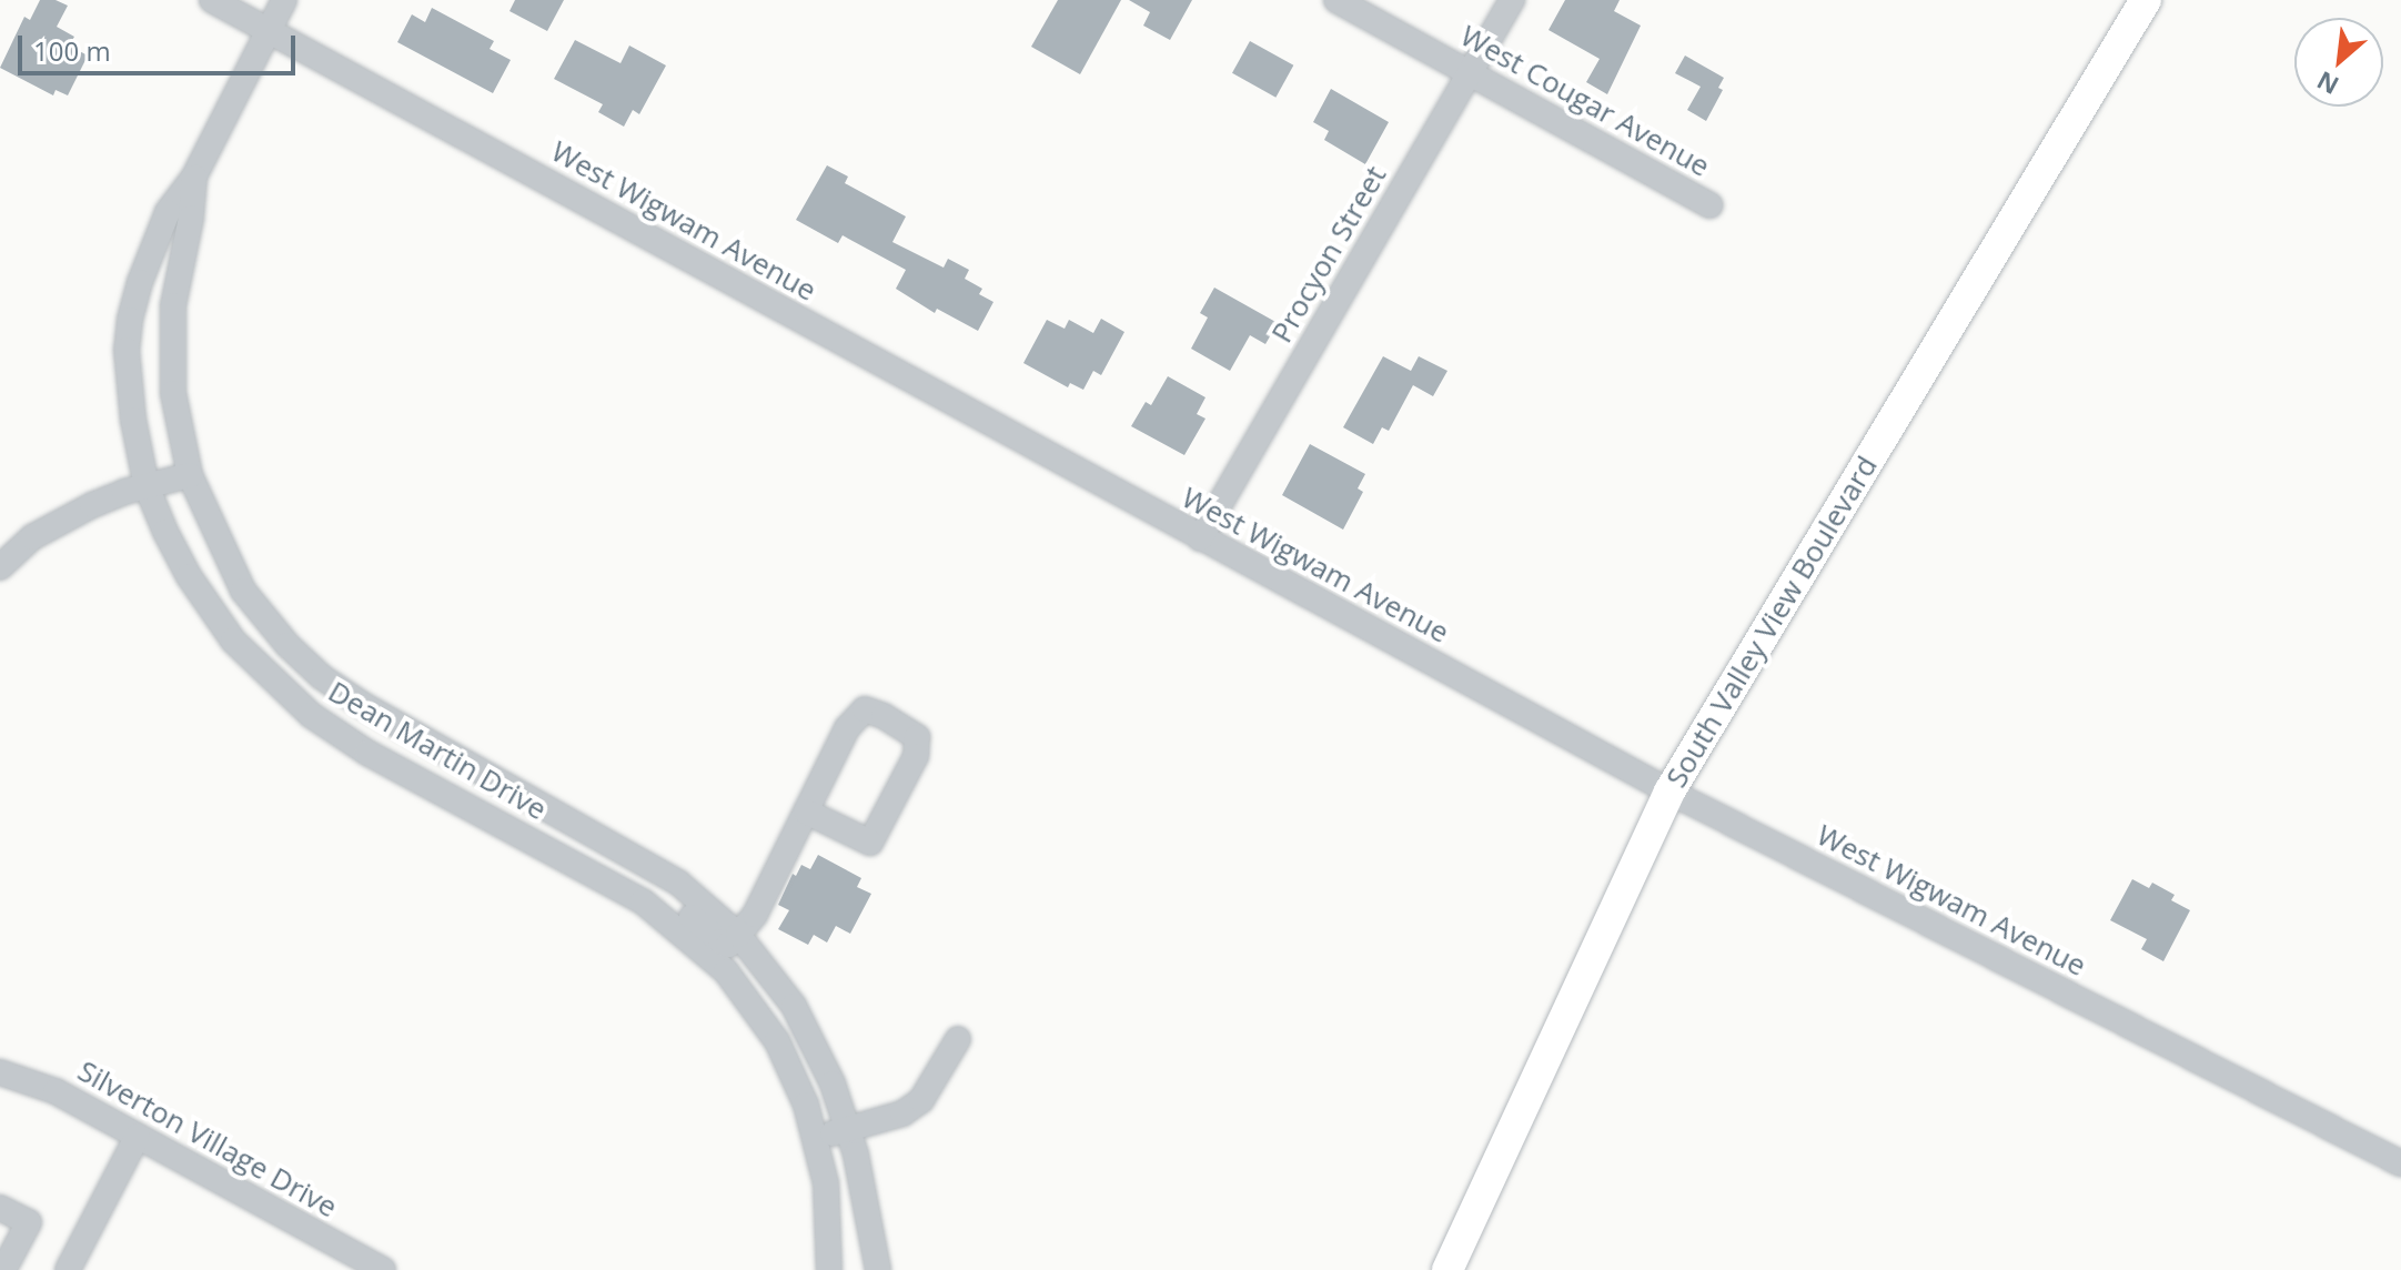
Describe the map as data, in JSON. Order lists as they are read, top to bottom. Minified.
{"streets":{"main road":["South Valley View Boulevard"],"street":["West Cougar Avenue","West Wigwam Avenue","Procyon Street","Dean Martin Drive","Silverton Village Drive"]},"crossings":[["West Cougar Avenue","Procyon Street"],["West Wigwam Avenue","Procyon Street"],["West Wigwam Avenue","South Valley View Boulevard"],["West Wigwam Avenue","Dean Martin Drive"]],"scale_bar":"100 m","north":"bottom left"}
